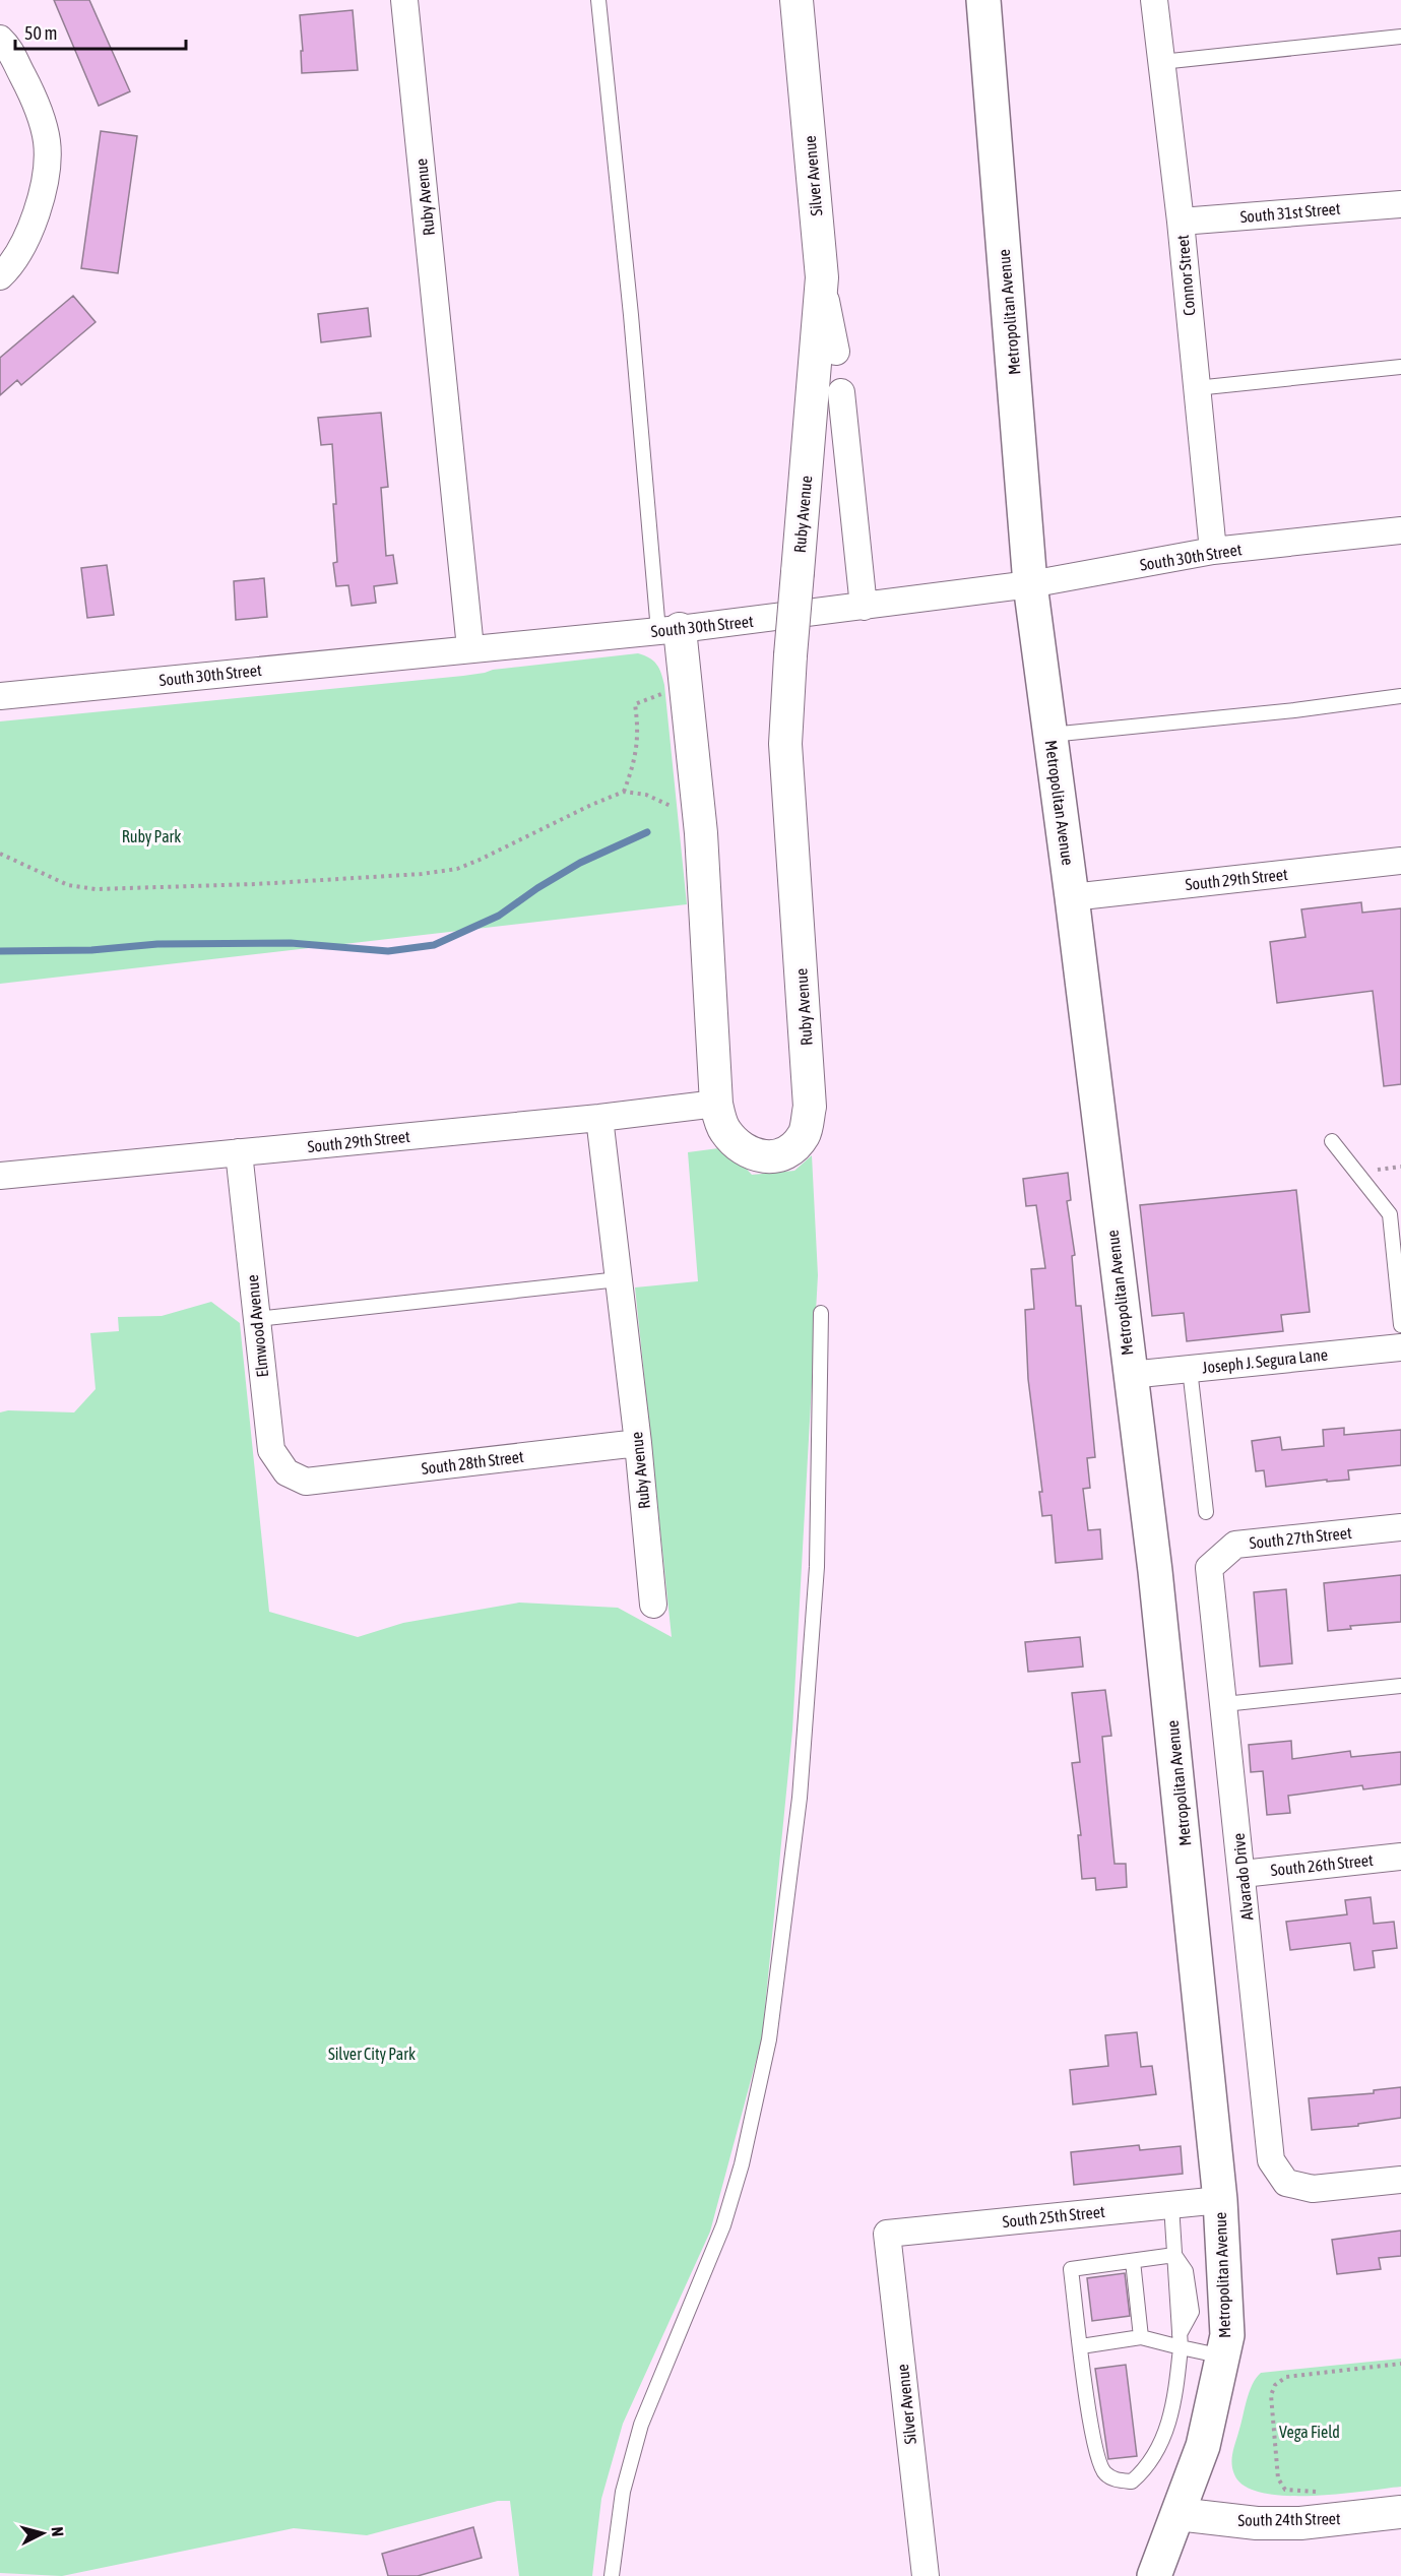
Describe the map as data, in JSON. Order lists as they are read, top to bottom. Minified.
{"streets":{"main road":["Metropolitan Avenue"],"street":["Silver Avenue","Ruby Avenue","South 31st Street","Connor Street","South 30th Street","South 29th Street","Elmwood Avenue","Joseph J. Segura Lane","South 28th Street","South 27th Street","South 26th Street","Alvarado Drive","South 25th Street","South 24th Street"]},"crossings":[["Silver Avenue","Ruby Avenue"],["Silver Avenue","South 25th Street"],["Ruby Avenue","South 30th Street"],["Ruby Avenue","South 29th Street"],["Ruby Avenue","South 28th Street"],["South 31st Street","Connor Street"],["Connor Street","South 30th Street"],["Metropolitan Avenue","South 30th Street"],["Metropolitan Avenue","South 29th Street"],["Metropolitan Avenue","Joseph J. Segura Lane"],["Metropolitan Avenue","South 25th Street"],["Metropolitan Avenue","South 24th Street"],["South 29th Street","Elmwood Avenue"],["Elmwood Avenue","South 28th Street"],["South 27th Street","Alvarado Drive"],["South 26th Street","Alvarado Drive"]],"parks":["Ruby Park","Silver City Park","Vega Field"],"scale_bar":"50 m","north":"right"}
